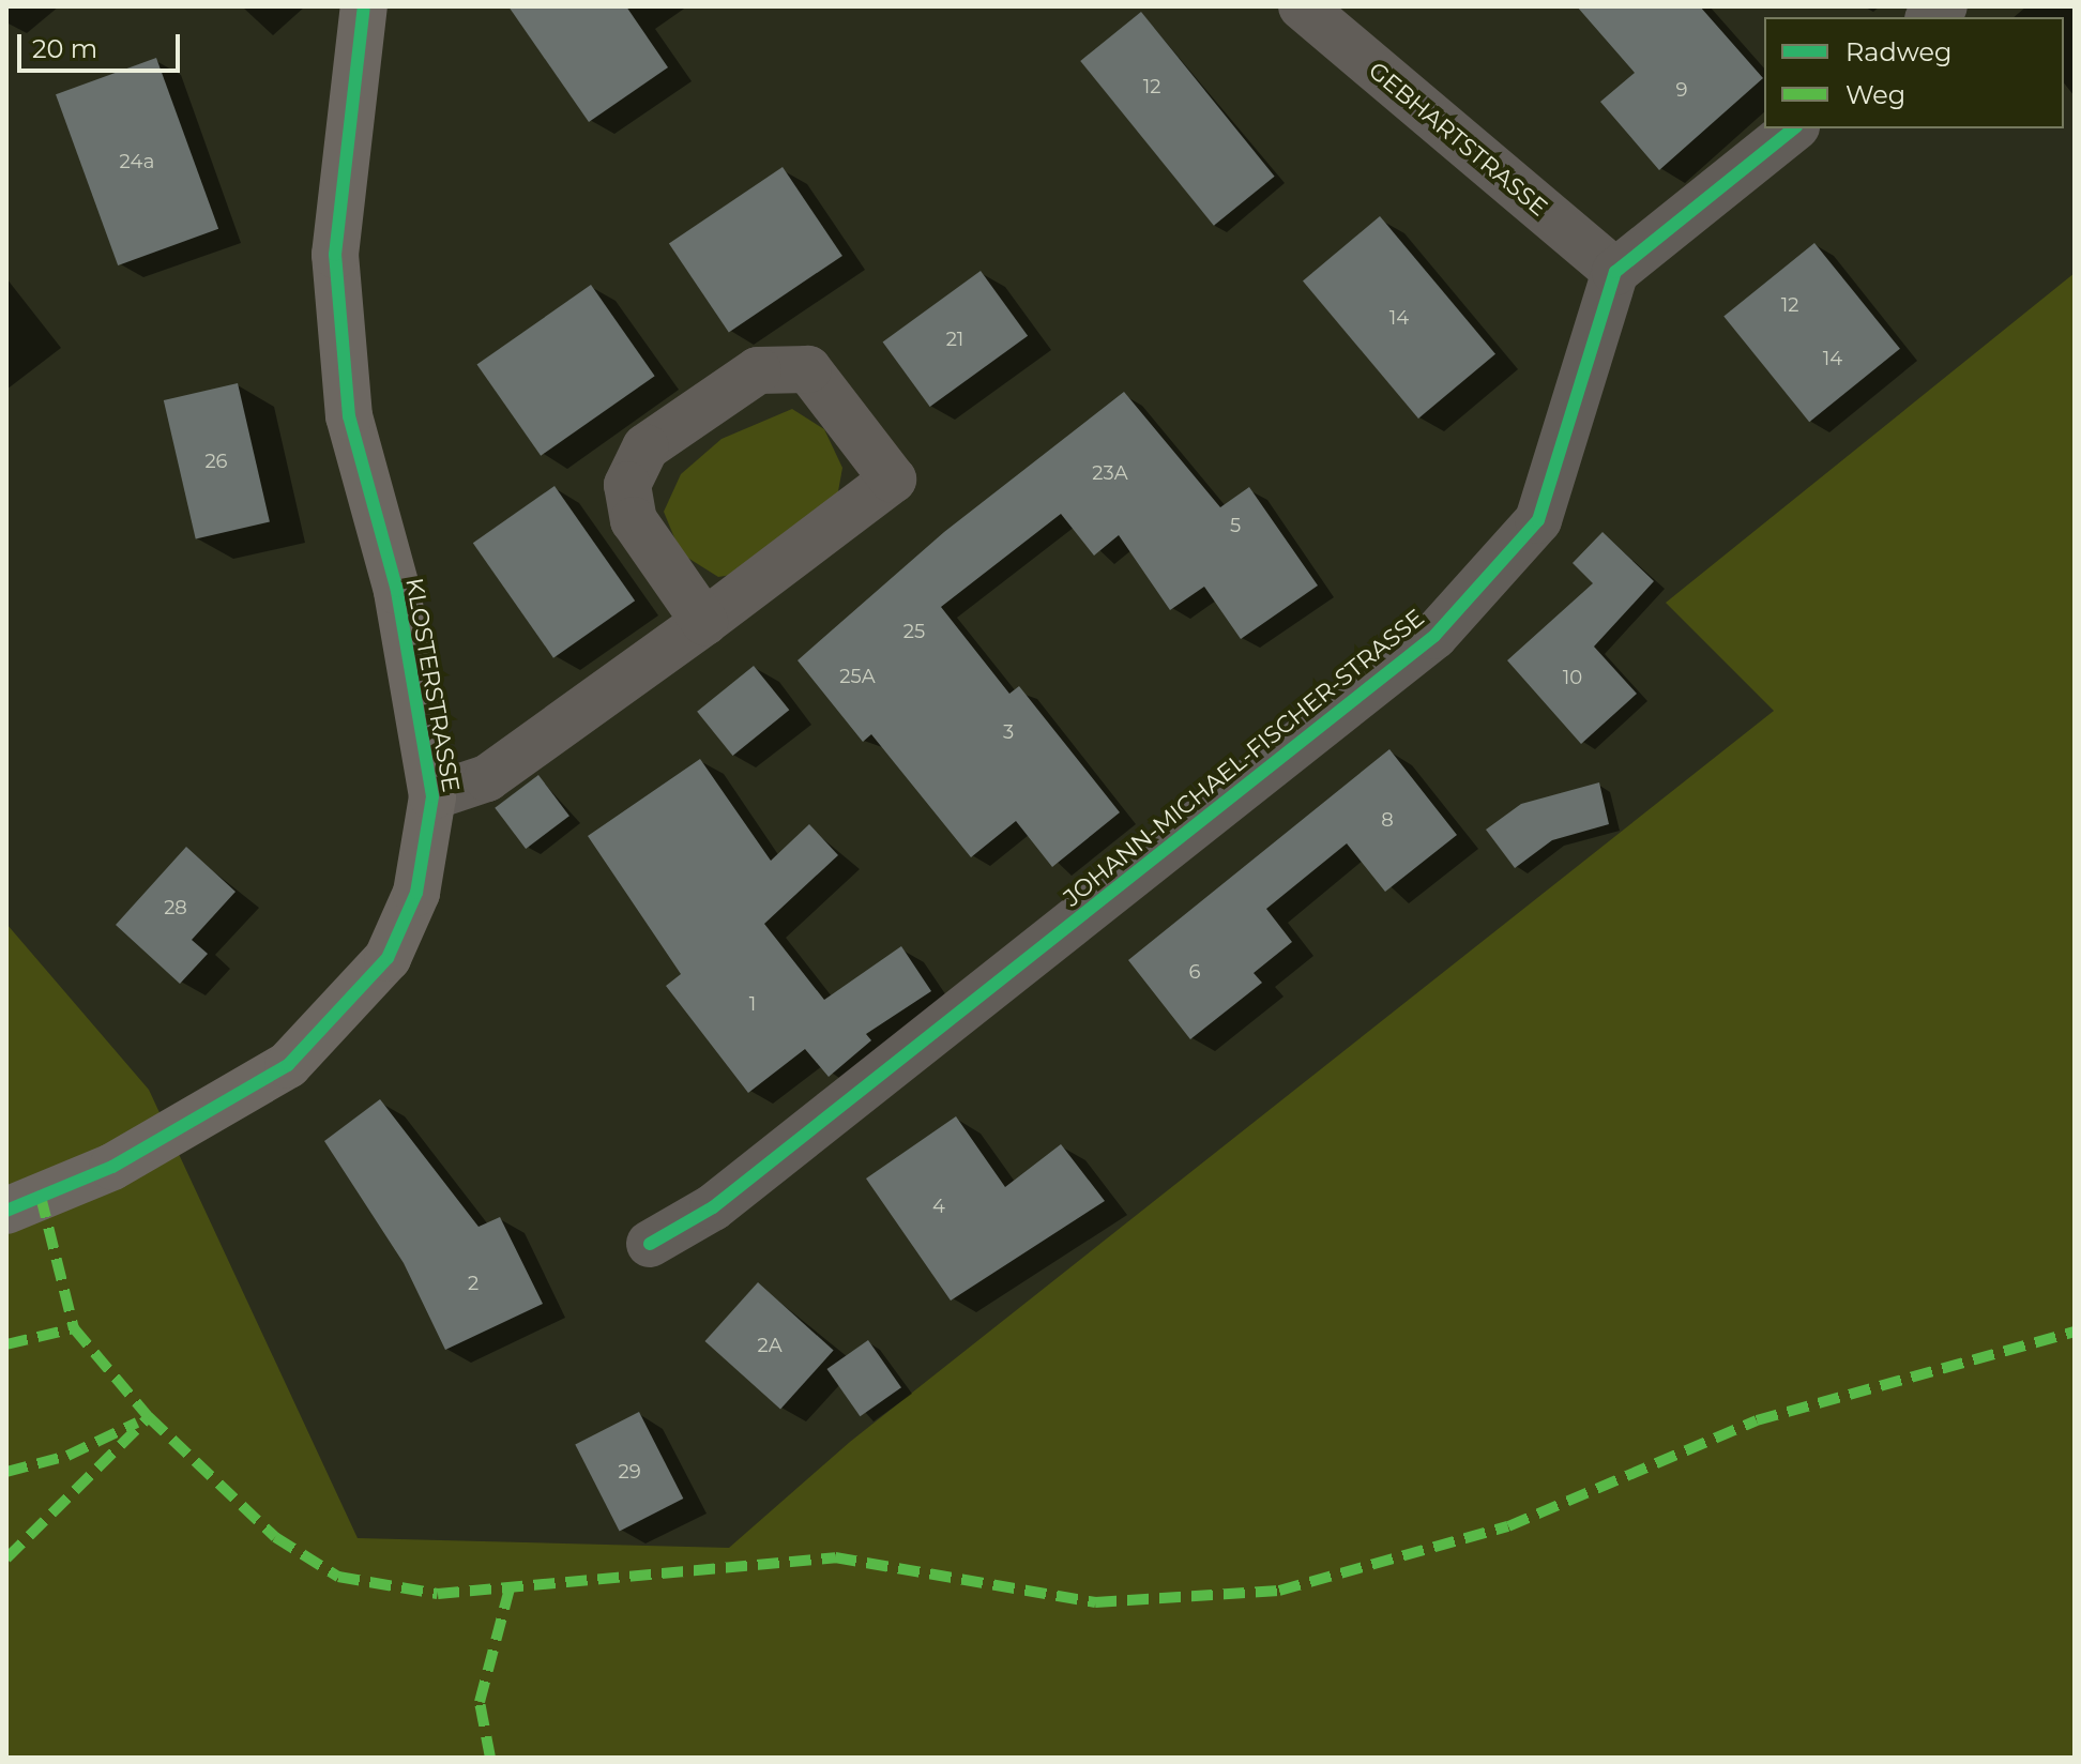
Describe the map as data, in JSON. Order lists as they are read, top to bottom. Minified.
{"streets":{"main road":["KLOSTERSTRASSE"],"street":["GEBHARTSTRASSE","JOHANN-MICHAEL-FISCHER-STRASSE"]},"crossings":[["GEBHARTSTRASSE","JOHANN-MICHAEL-FISCHER-STRASSE"]],"house_numbers":["12","9","24a","12","14","21","14","26","23A","5","25","25A","10","3","8","28","6","1","4","2","2A","29"],"legend":["Radweg","Weg"],"scale_bar":"20 m"}
